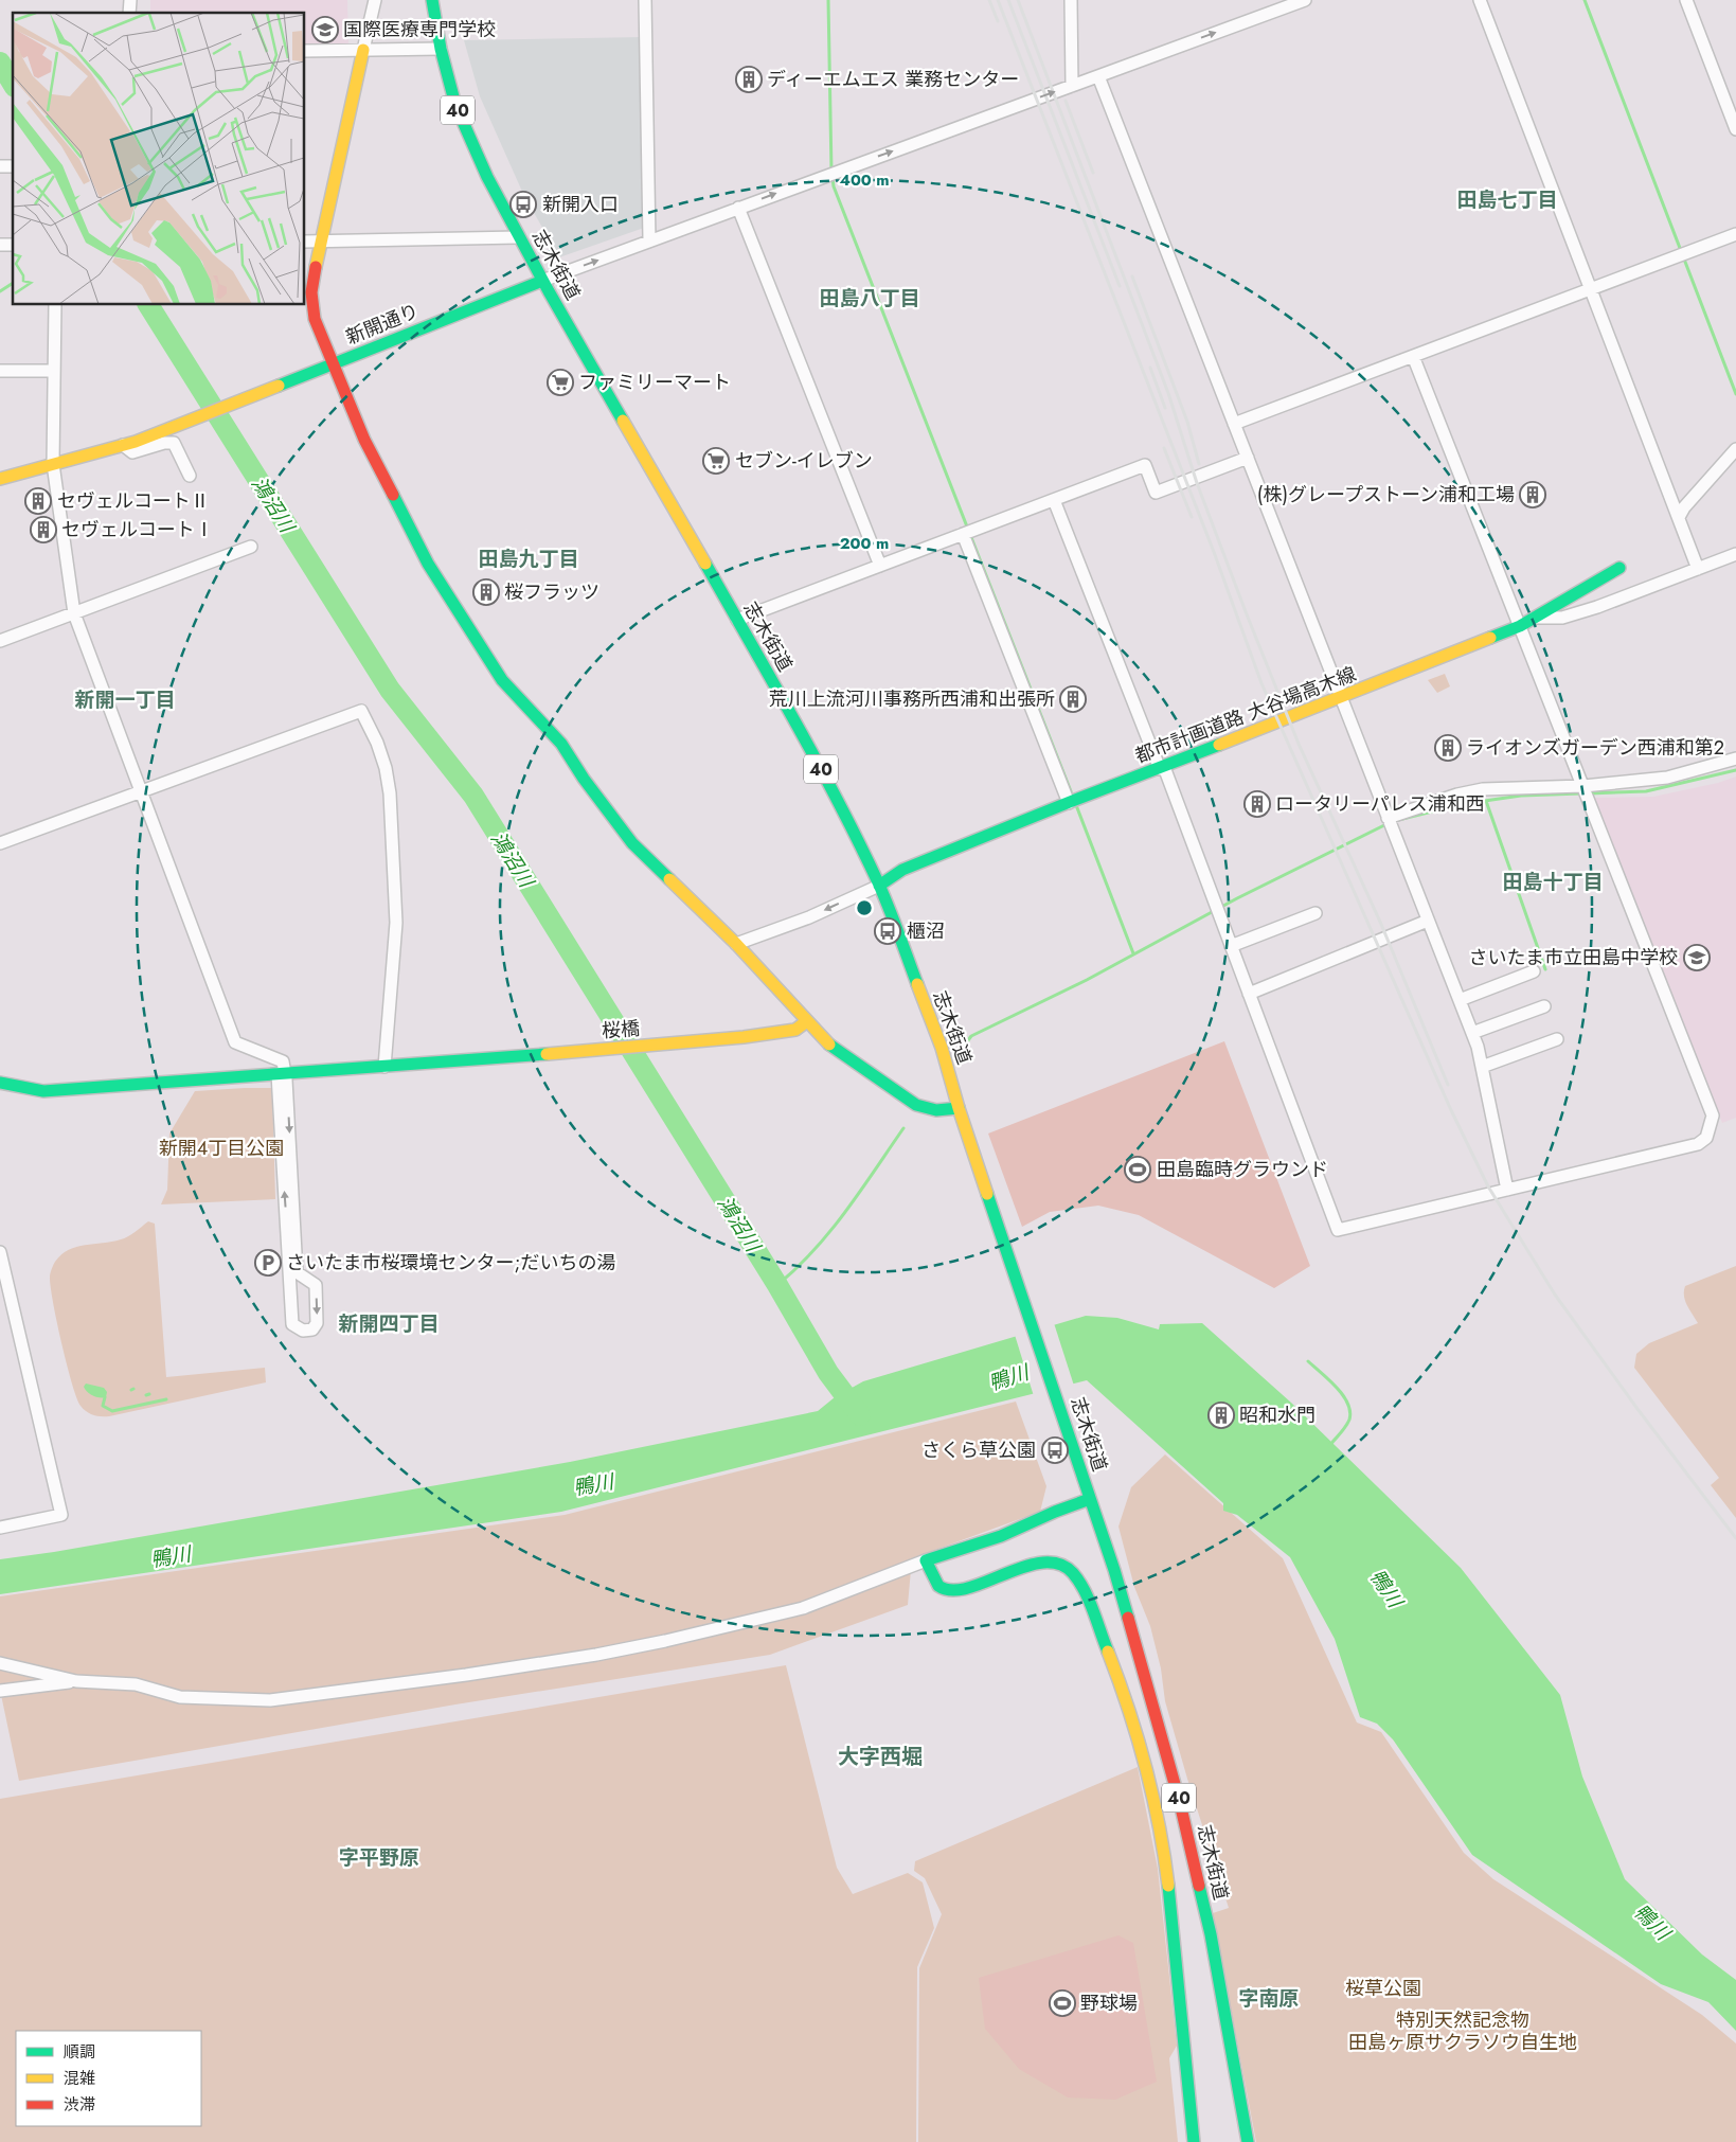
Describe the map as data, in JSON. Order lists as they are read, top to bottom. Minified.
{"streets":{"street":["40","志木街道","新開通り","都市計画道路 大谷場高木線","桜橋"]},"crossings":[["志木街道","新開通り"],["志木街道","都市計画道路 大谷場高木線"]],"districts":["田島七丁目","田島八丁目","田島九丁目","新開一丁目","田島十丁目","新開四丁目","大字西堀","字平野原","字南原"],"water":["鴻沼川","鴨川"],"parks":["新開4丁目公園","桜草公園","特別天然記念物 田島ヶ原サクラソウ自生地"],"places":{"school or university":["国際医療専門学校","さいたま市立田島中学校"],"building":["ディーエムエス 業務センター","(株)グレープストーン浦和工場","セヴェルコートⅡ","セヴェルコートⅠ","桜フラッツ","荒川上流河川事務所西浦和出張所","ライオンズガーデン西浦和第2","ロータリーパレス浦和西","昭和水門"],"bus stop":["新開入口","櫃沼","さくら草公園"],"supermarket":["ファミリーマート","セブン-イレブン"],"sports":["田島臨時グラウンド","野球場"],"parking":["さいたま市桜環境センター;だいちの湯"]},"legend":["順調","混雑","渋滞"],"rings":["400 m","200 m"]}
